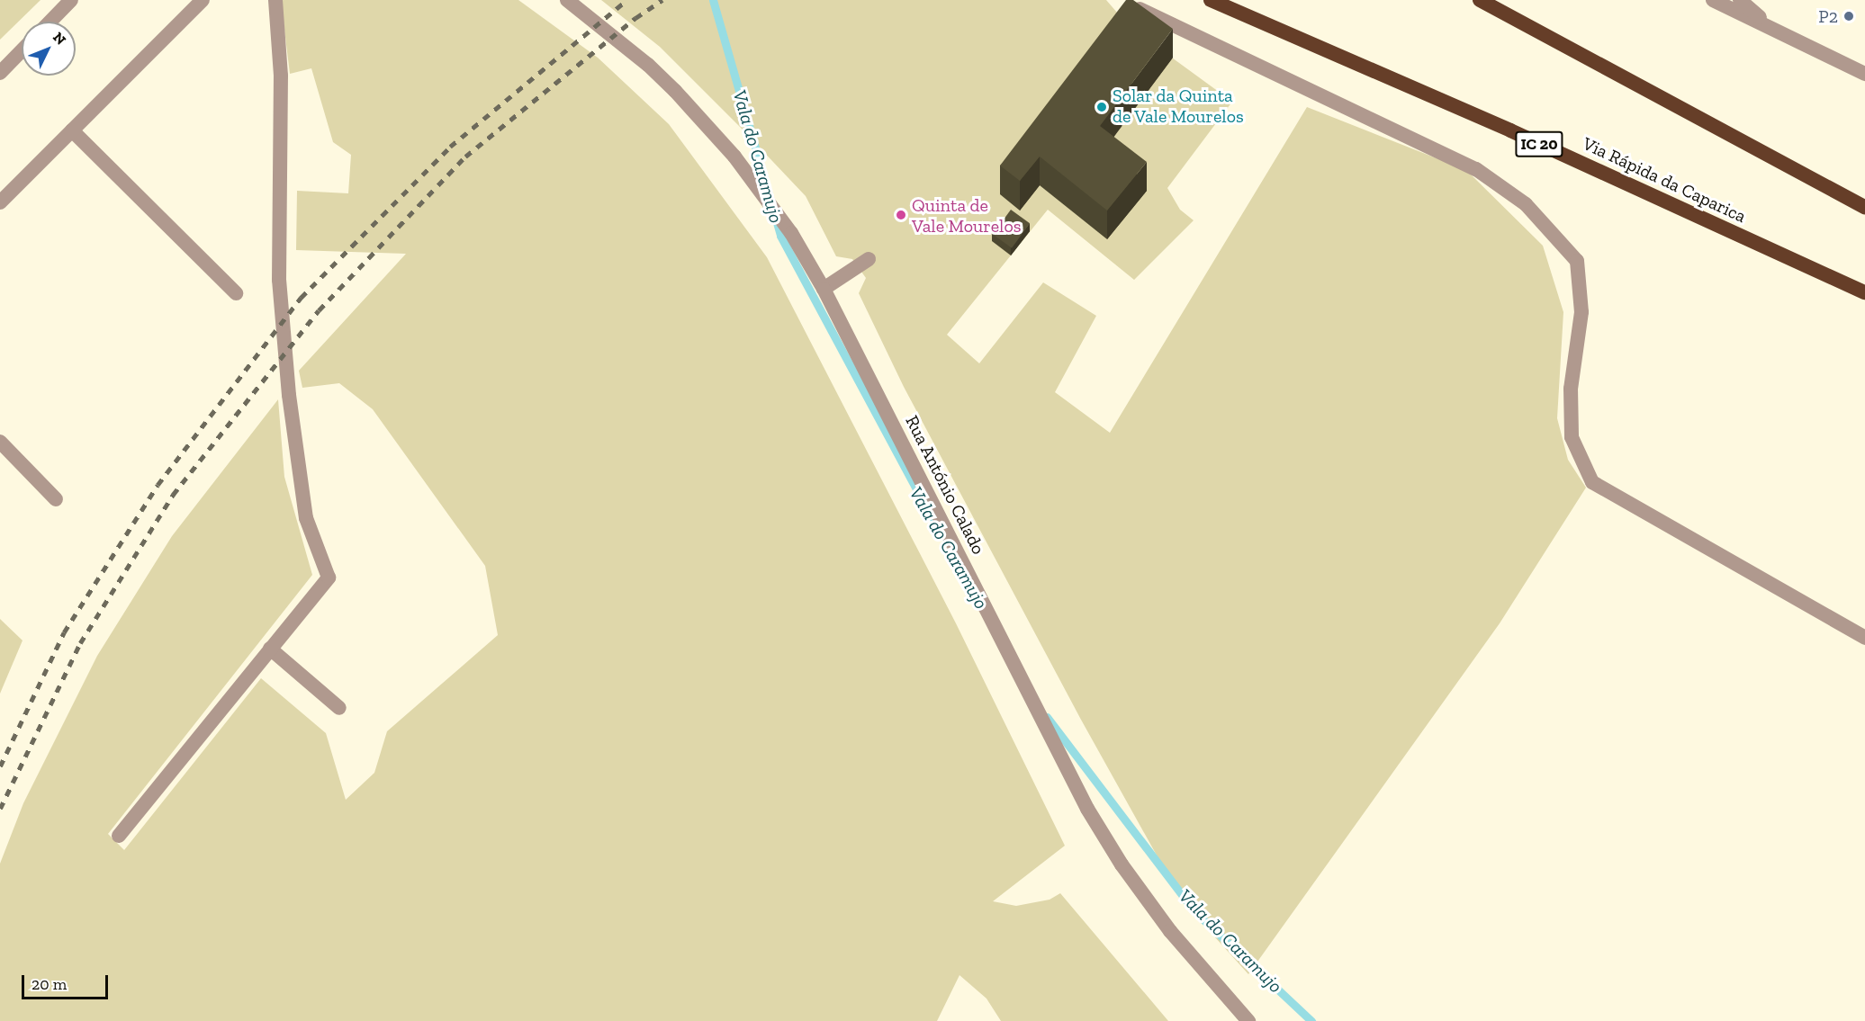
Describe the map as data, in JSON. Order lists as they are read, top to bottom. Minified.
{"streets":{"highway":["IC 20","Via Rápida da Caparica"],"street":["Rua António Calado"]},"water":["Vala do Caramujo"],"places":["P2","Solar da Quinta de Vale Mourelos","Quinta de Vale Mourelos"],"scale_bar":"20 m","north":"top right"}
